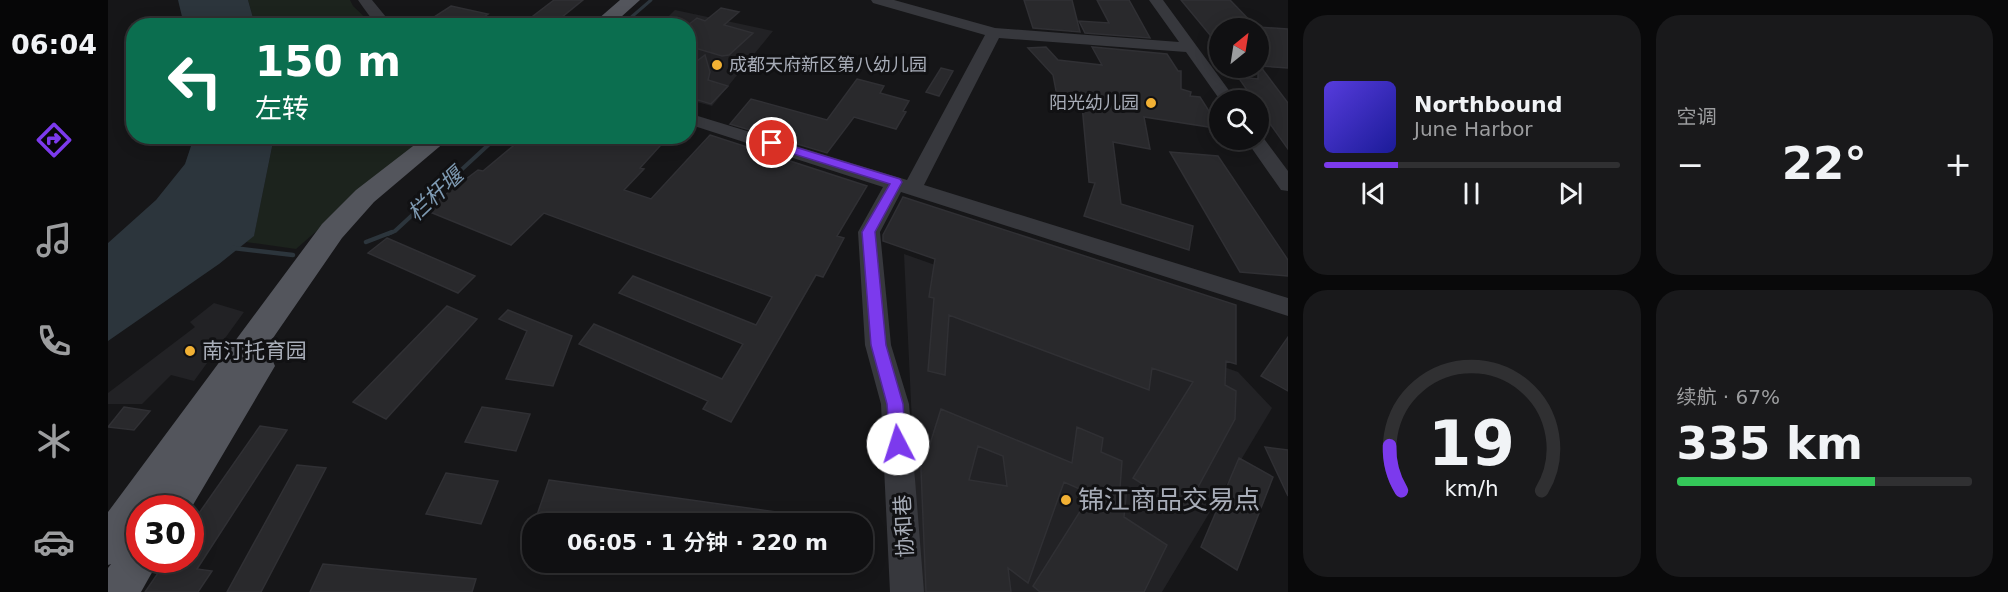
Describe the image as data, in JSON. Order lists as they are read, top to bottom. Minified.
{"streets":{"street":["协和巷"]},"water":["栏杆堰"],"places":["成都天府新区第八幼儿园","阳光幼儿园","南汀托育园","锦江商品交易点"],"north":"top right","page":{"tabs":"06:04","tile":["空调",["续航 · 67%","335 km"]],"turn":["150 m","左转"],"song":["Northbound","June Harbor"],"heat":["−","22°","+"],"limit":"30","trip":"06:05 · 1 分钟 · 220 m","gauge":["19","km/h"]}}
